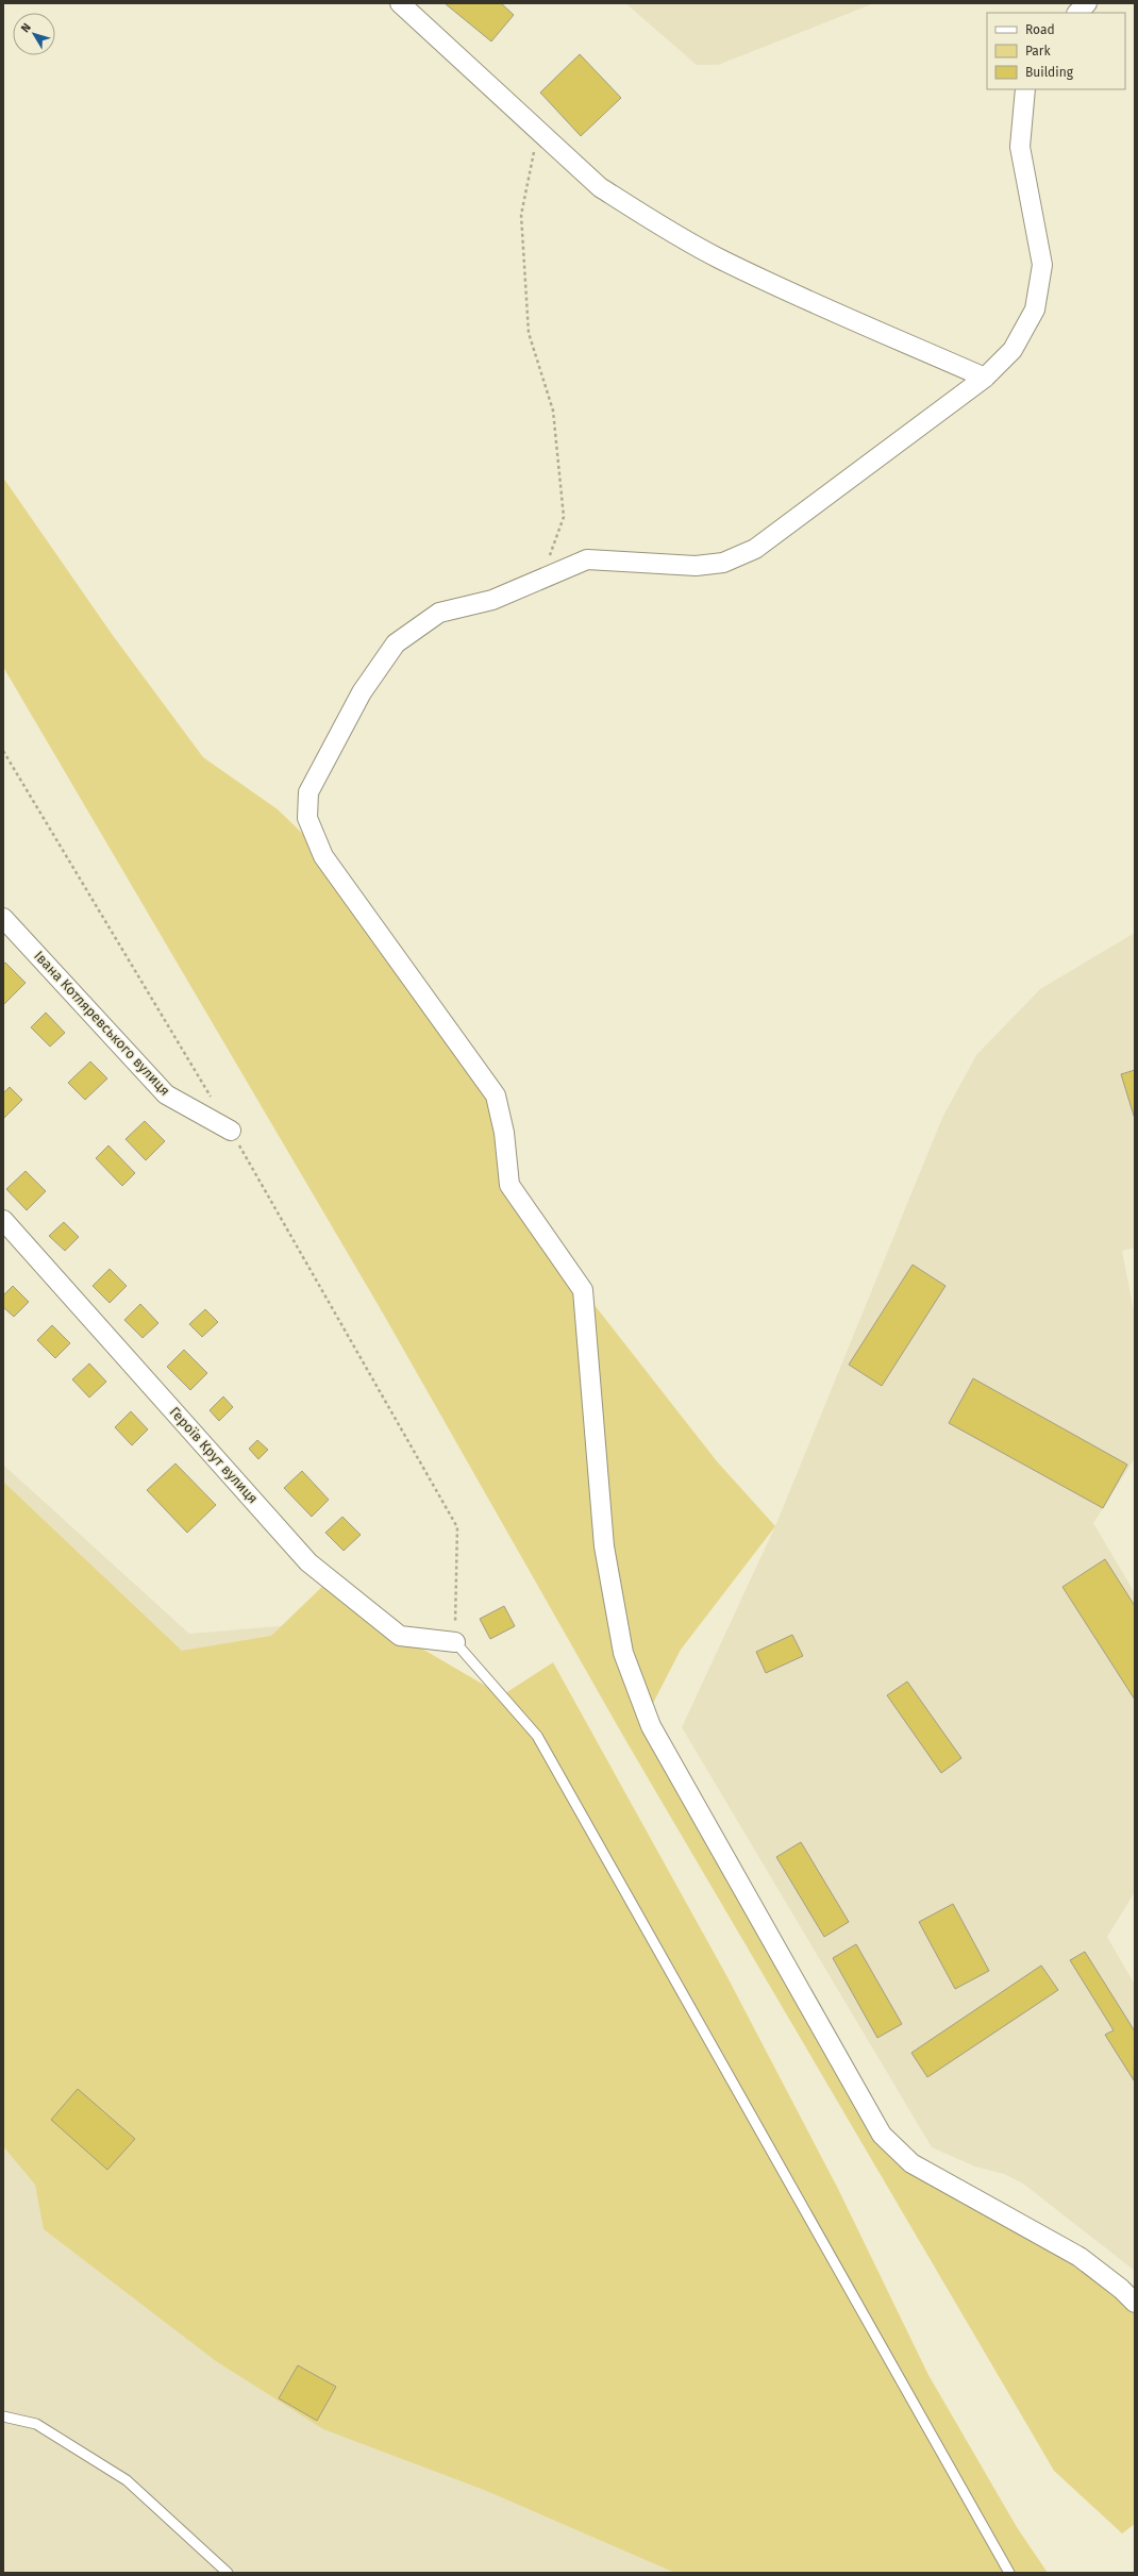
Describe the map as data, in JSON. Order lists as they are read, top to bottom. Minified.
{"streets":{"street":["Івана Котляревського вулиця","Героїв Крут вулиця"]},"legend":["Road","Park","Building"],"north":"top left"}
